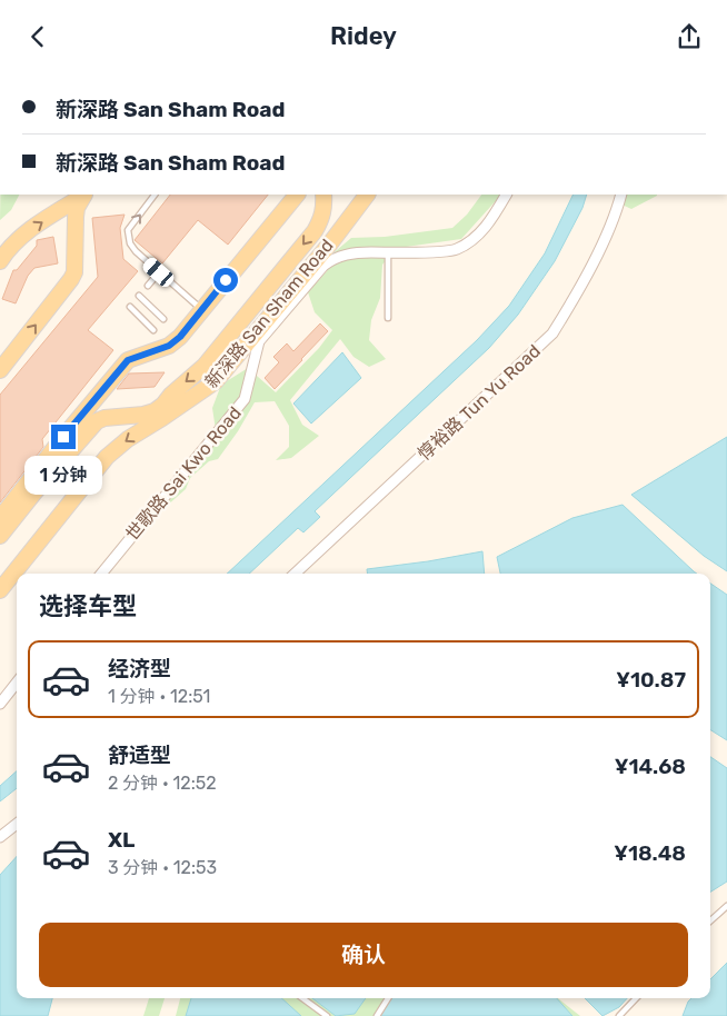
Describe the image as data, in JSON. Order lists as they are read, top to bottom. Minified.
{"streets":{"main road":["新深路 San Sham Road"],"street":["惇裕路 Tun Yu Road","世歌路 Sai Kwo Road"]},"page":{"header":"Ridey","banner":["新深路 San Sham Road","新深路 San Sham Road"],"bubble":"1 分钟","heading":"选择车型","list":[{"name":"经济型","note":"1 分钟 · 12:51","value":"¥10.87"},{"name":"舒适型","note":"2 分钟 · 12:52","value":"¥14.68"},{"name":"XL","note":"3 分钟 · 12:53","value":"¥18.48"}],"buttons":"确认"}}
